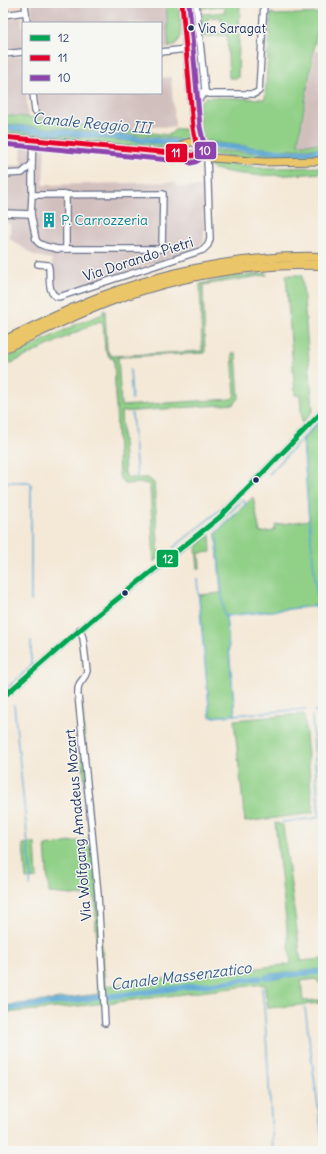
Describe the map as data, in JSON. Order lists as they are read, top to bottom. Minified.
{"streets":{"street":["Via Dorando Pietri","Via Wolfgang Amadeus Mozart"]},"water":["Canale Reggio III","Canale Massenzatico"],"places":{"other":["Via Saragat"],"building":["P. Carrozzeria"]},"lines":["transit line 11","transit line 10","transit line 12"],"legend":["12","11","10"]}
